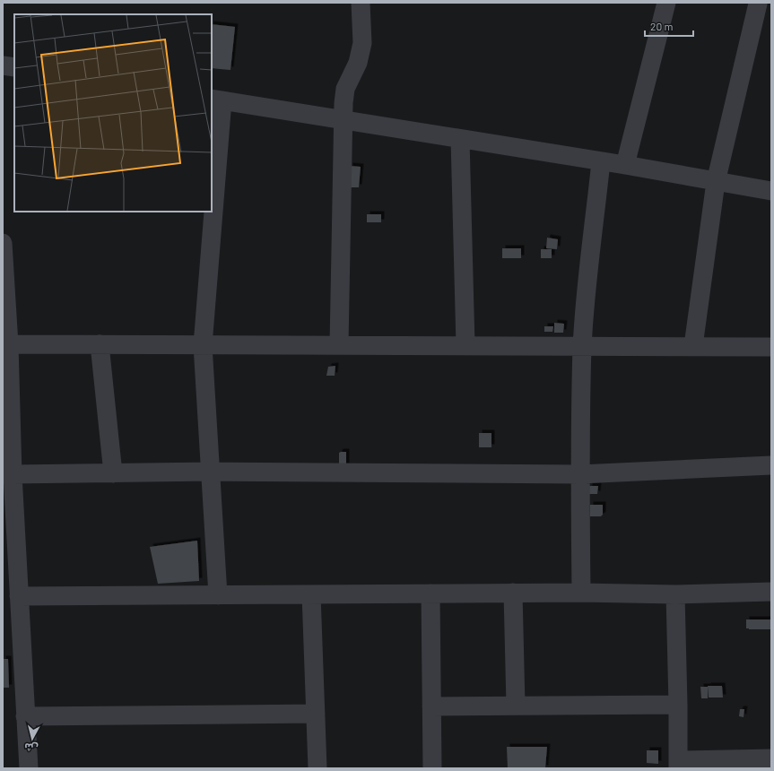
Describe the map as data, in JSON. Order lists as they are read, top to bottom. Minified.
{"scale_bar":"20 m","north":"bottom"}
